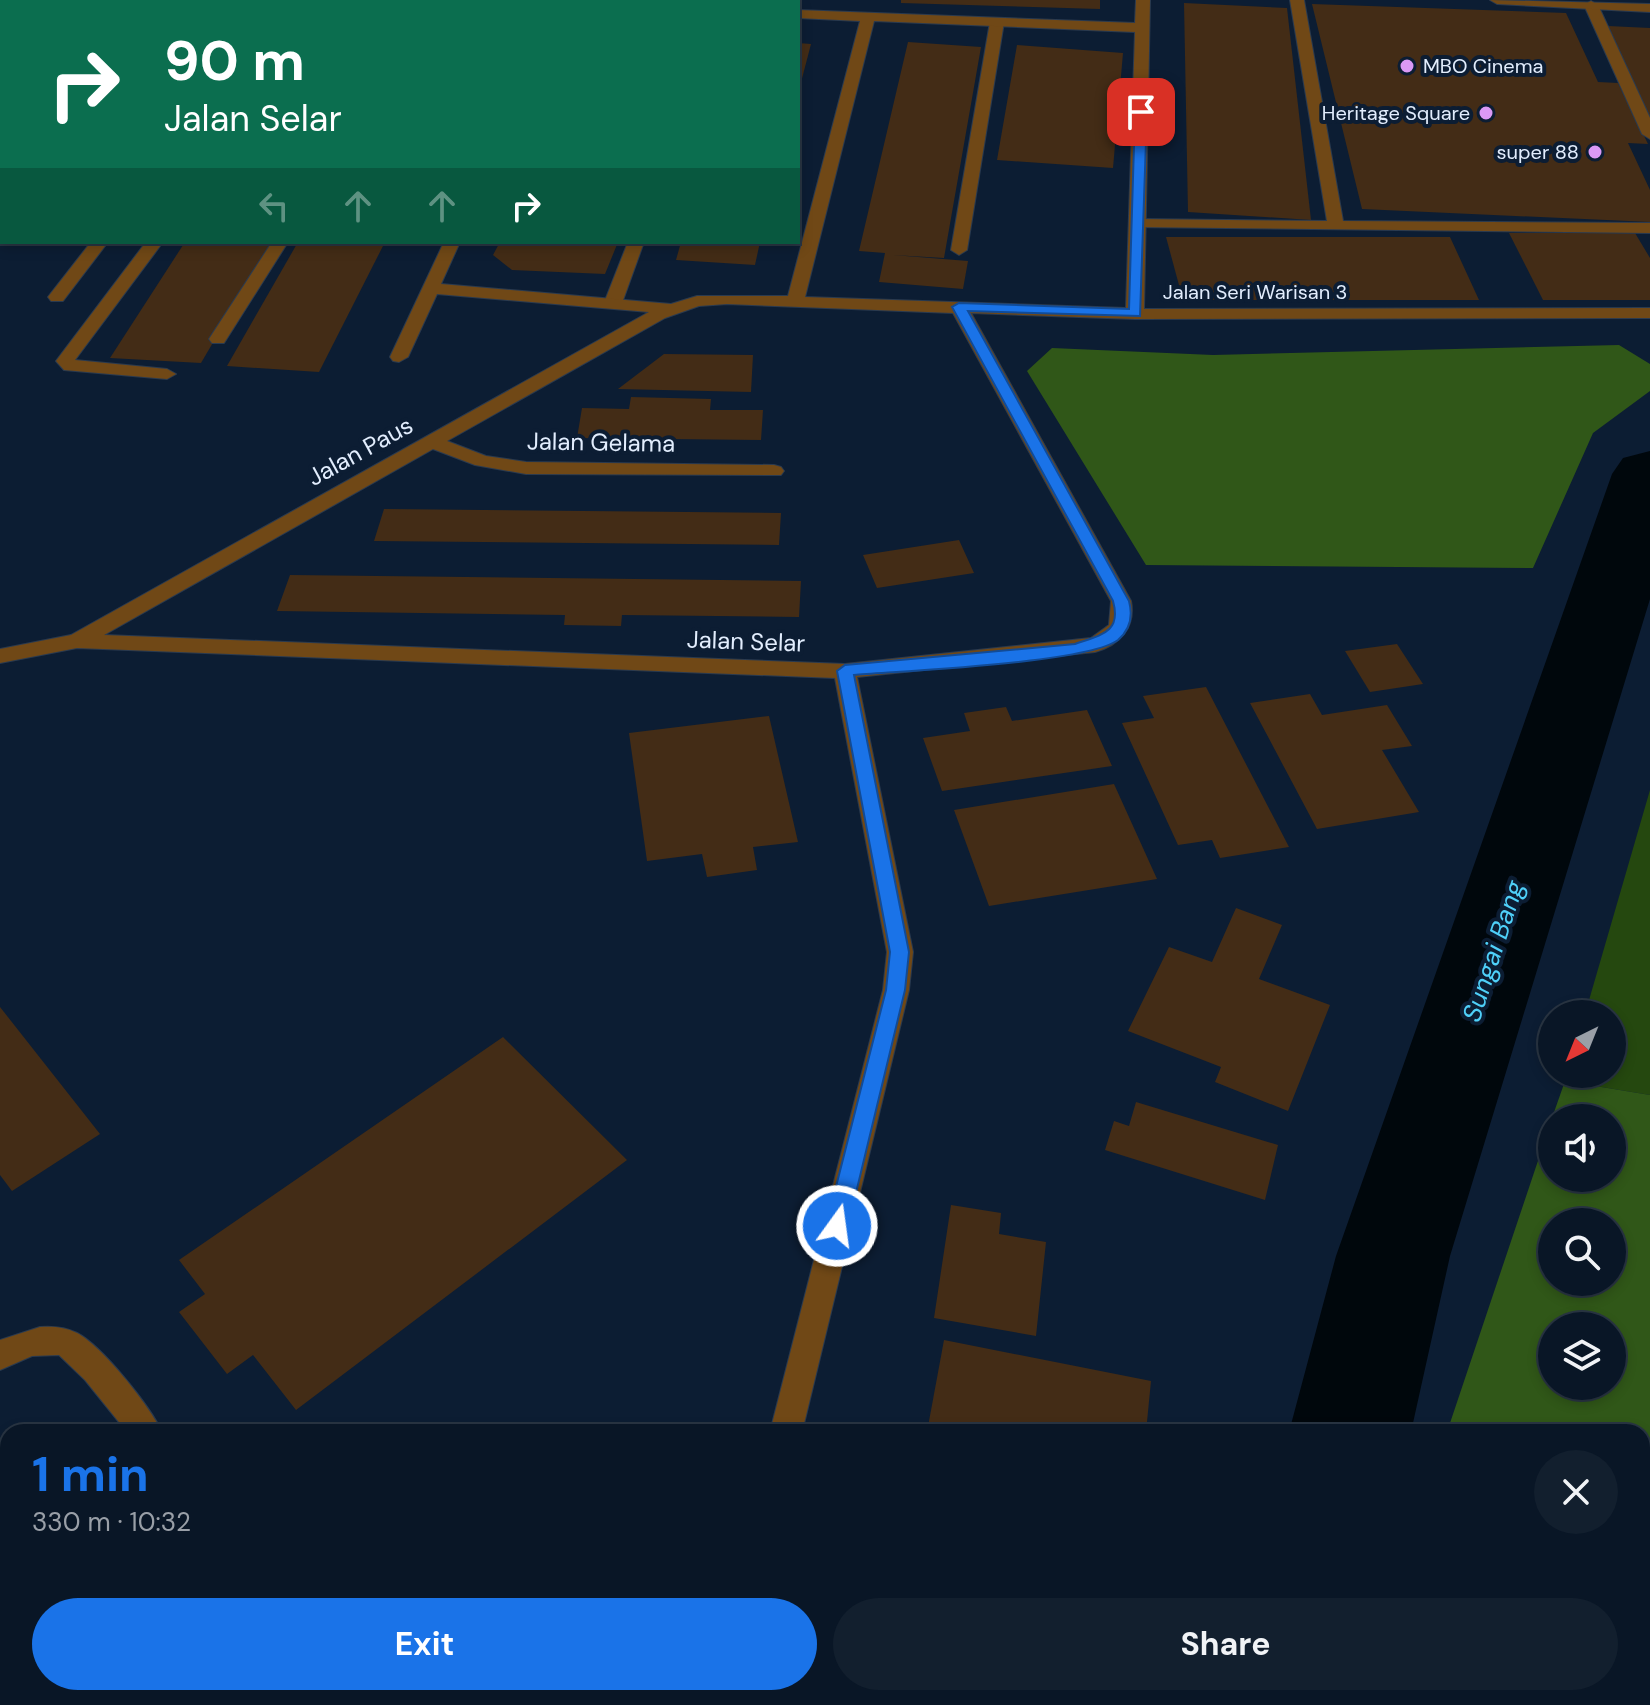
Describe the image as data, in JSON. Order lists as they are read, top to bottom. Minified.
{"streets":{"street":["Jalan Seri Warisan 3","Jalan Gelama","Jalan Paus","Jalan Selar"]},"crossings":[["Jalan Seri Warisan 3","Jalan Paus"],["Jalan Seri Warisan 3","Jalan Selar"],["Jalan Gelama","Jalan Paus"],["Jalan Paus","Jalan Selar"]],"water":["Sungai Bang"],"places":["MBO Cinema","Heritage Square","super 88"],"north":"bottom left","page":{"turn":["90 m","Jalan Selar"],"heading":["1 min","330 m · 10:32"],"buttons":["Exit","Share"]}}
